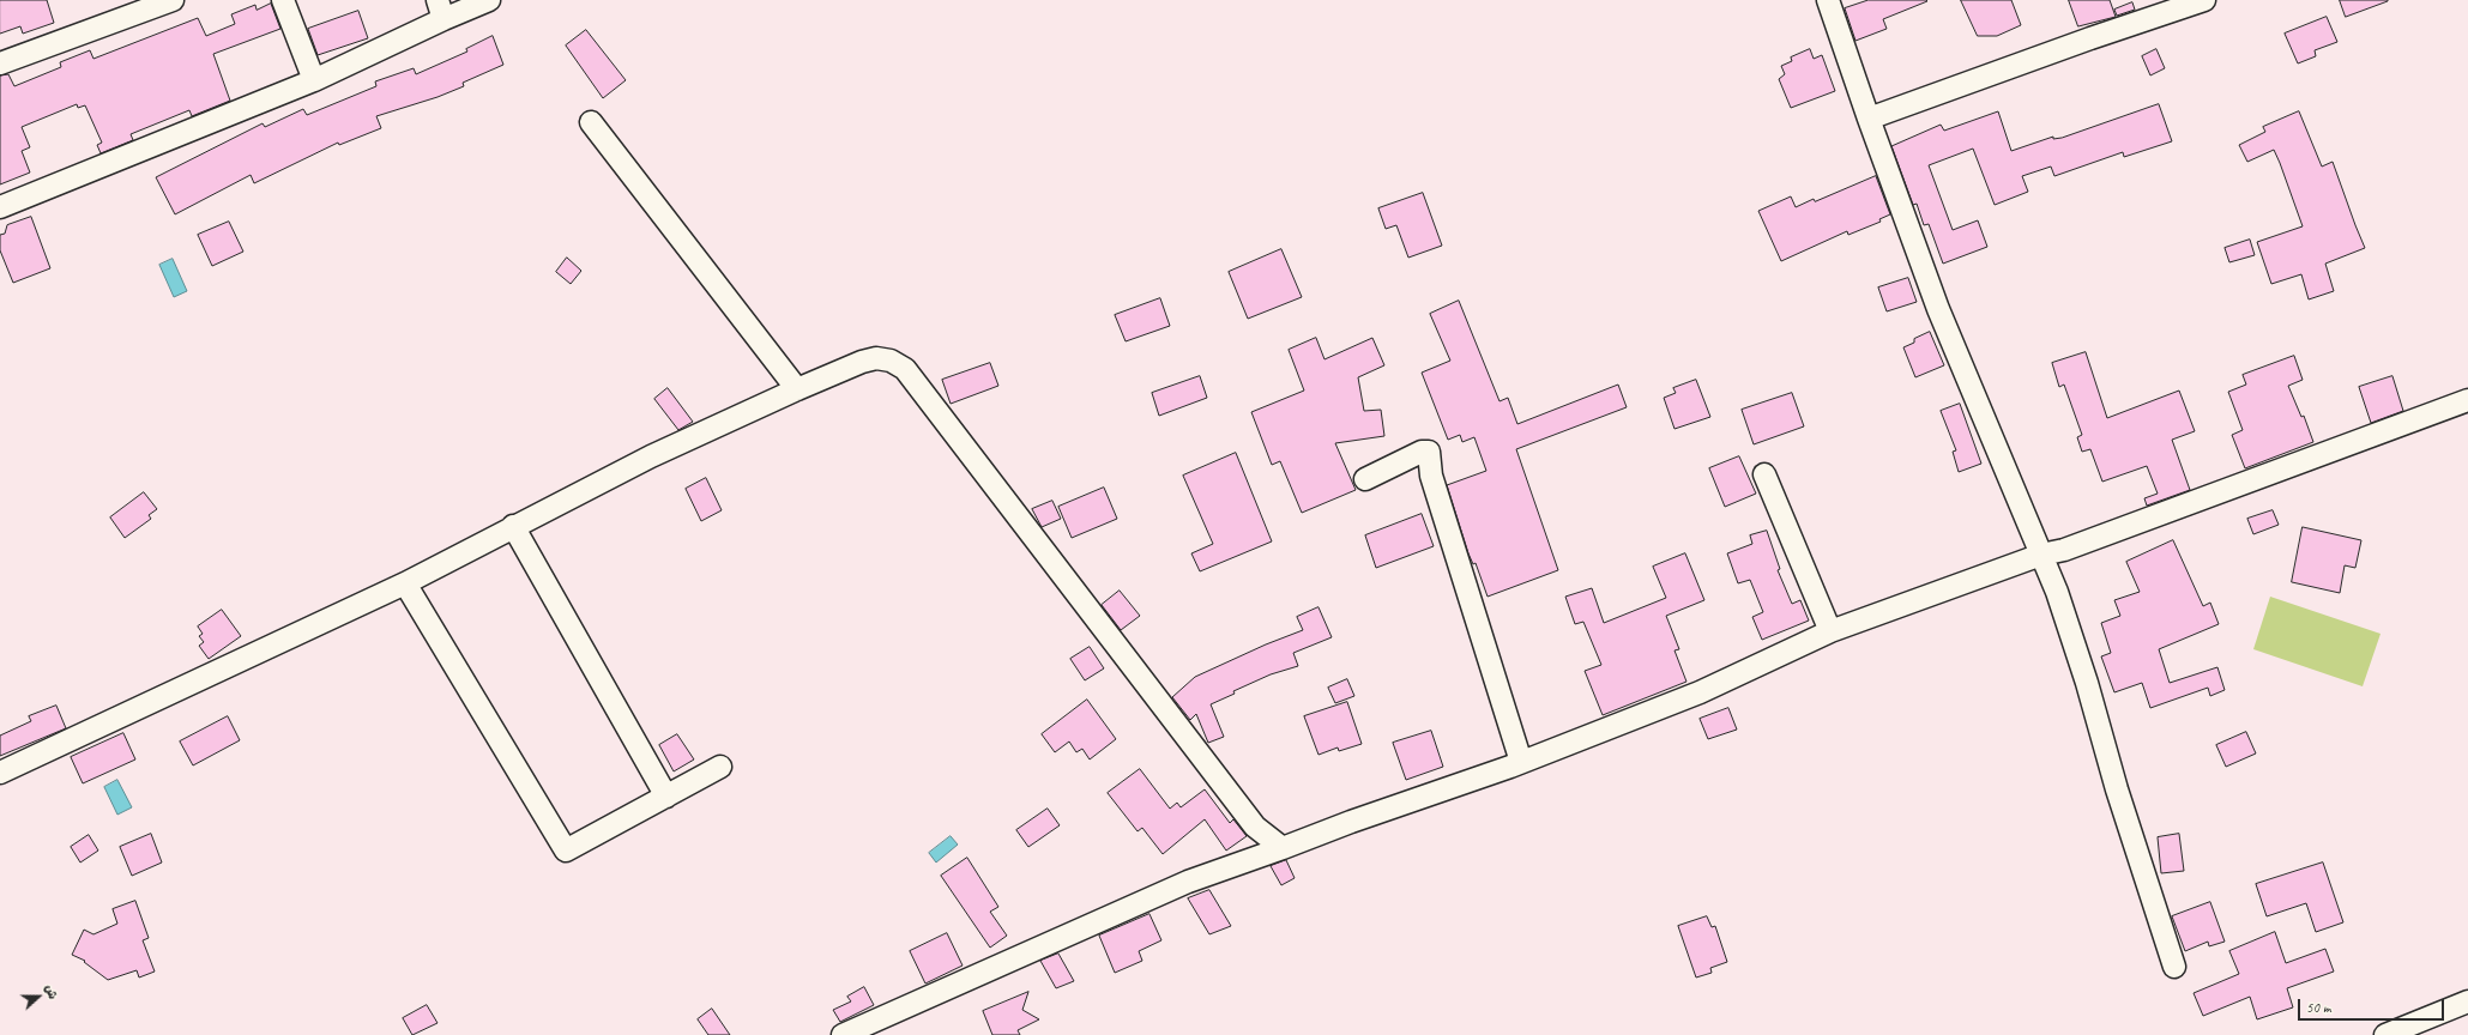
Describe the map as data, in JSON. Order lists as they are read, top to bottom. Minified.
{"scale_bar":"50 m","north":"right"}
